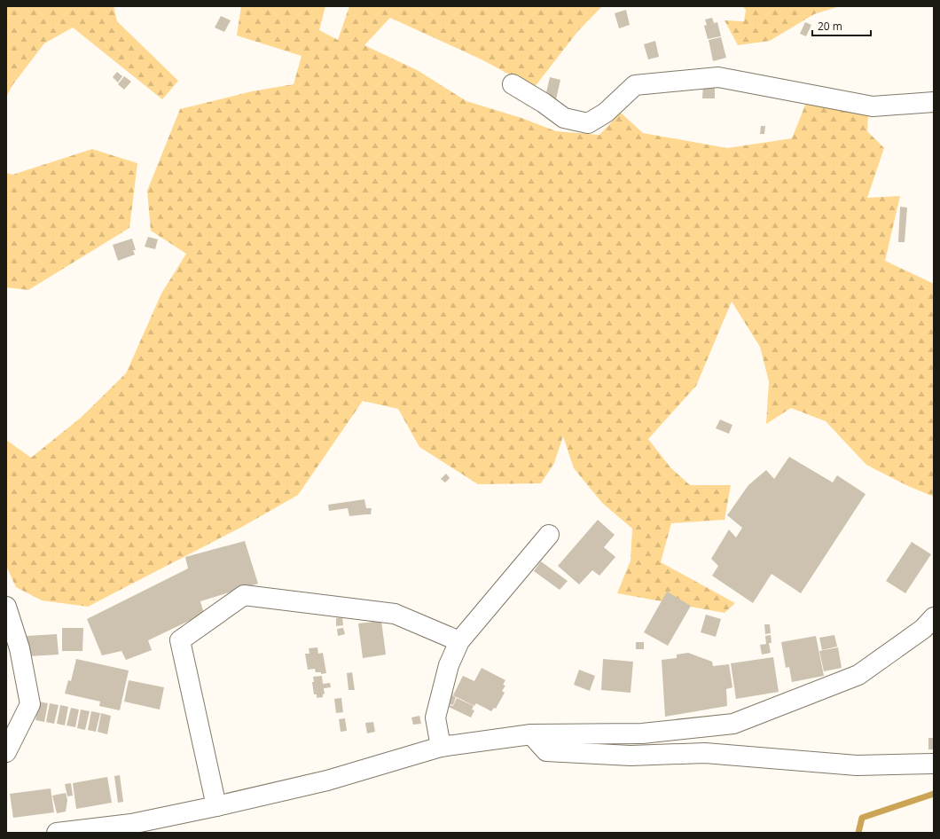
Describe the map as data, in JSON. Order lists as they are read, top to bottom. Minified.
{"scale_bar":"20 m"}
